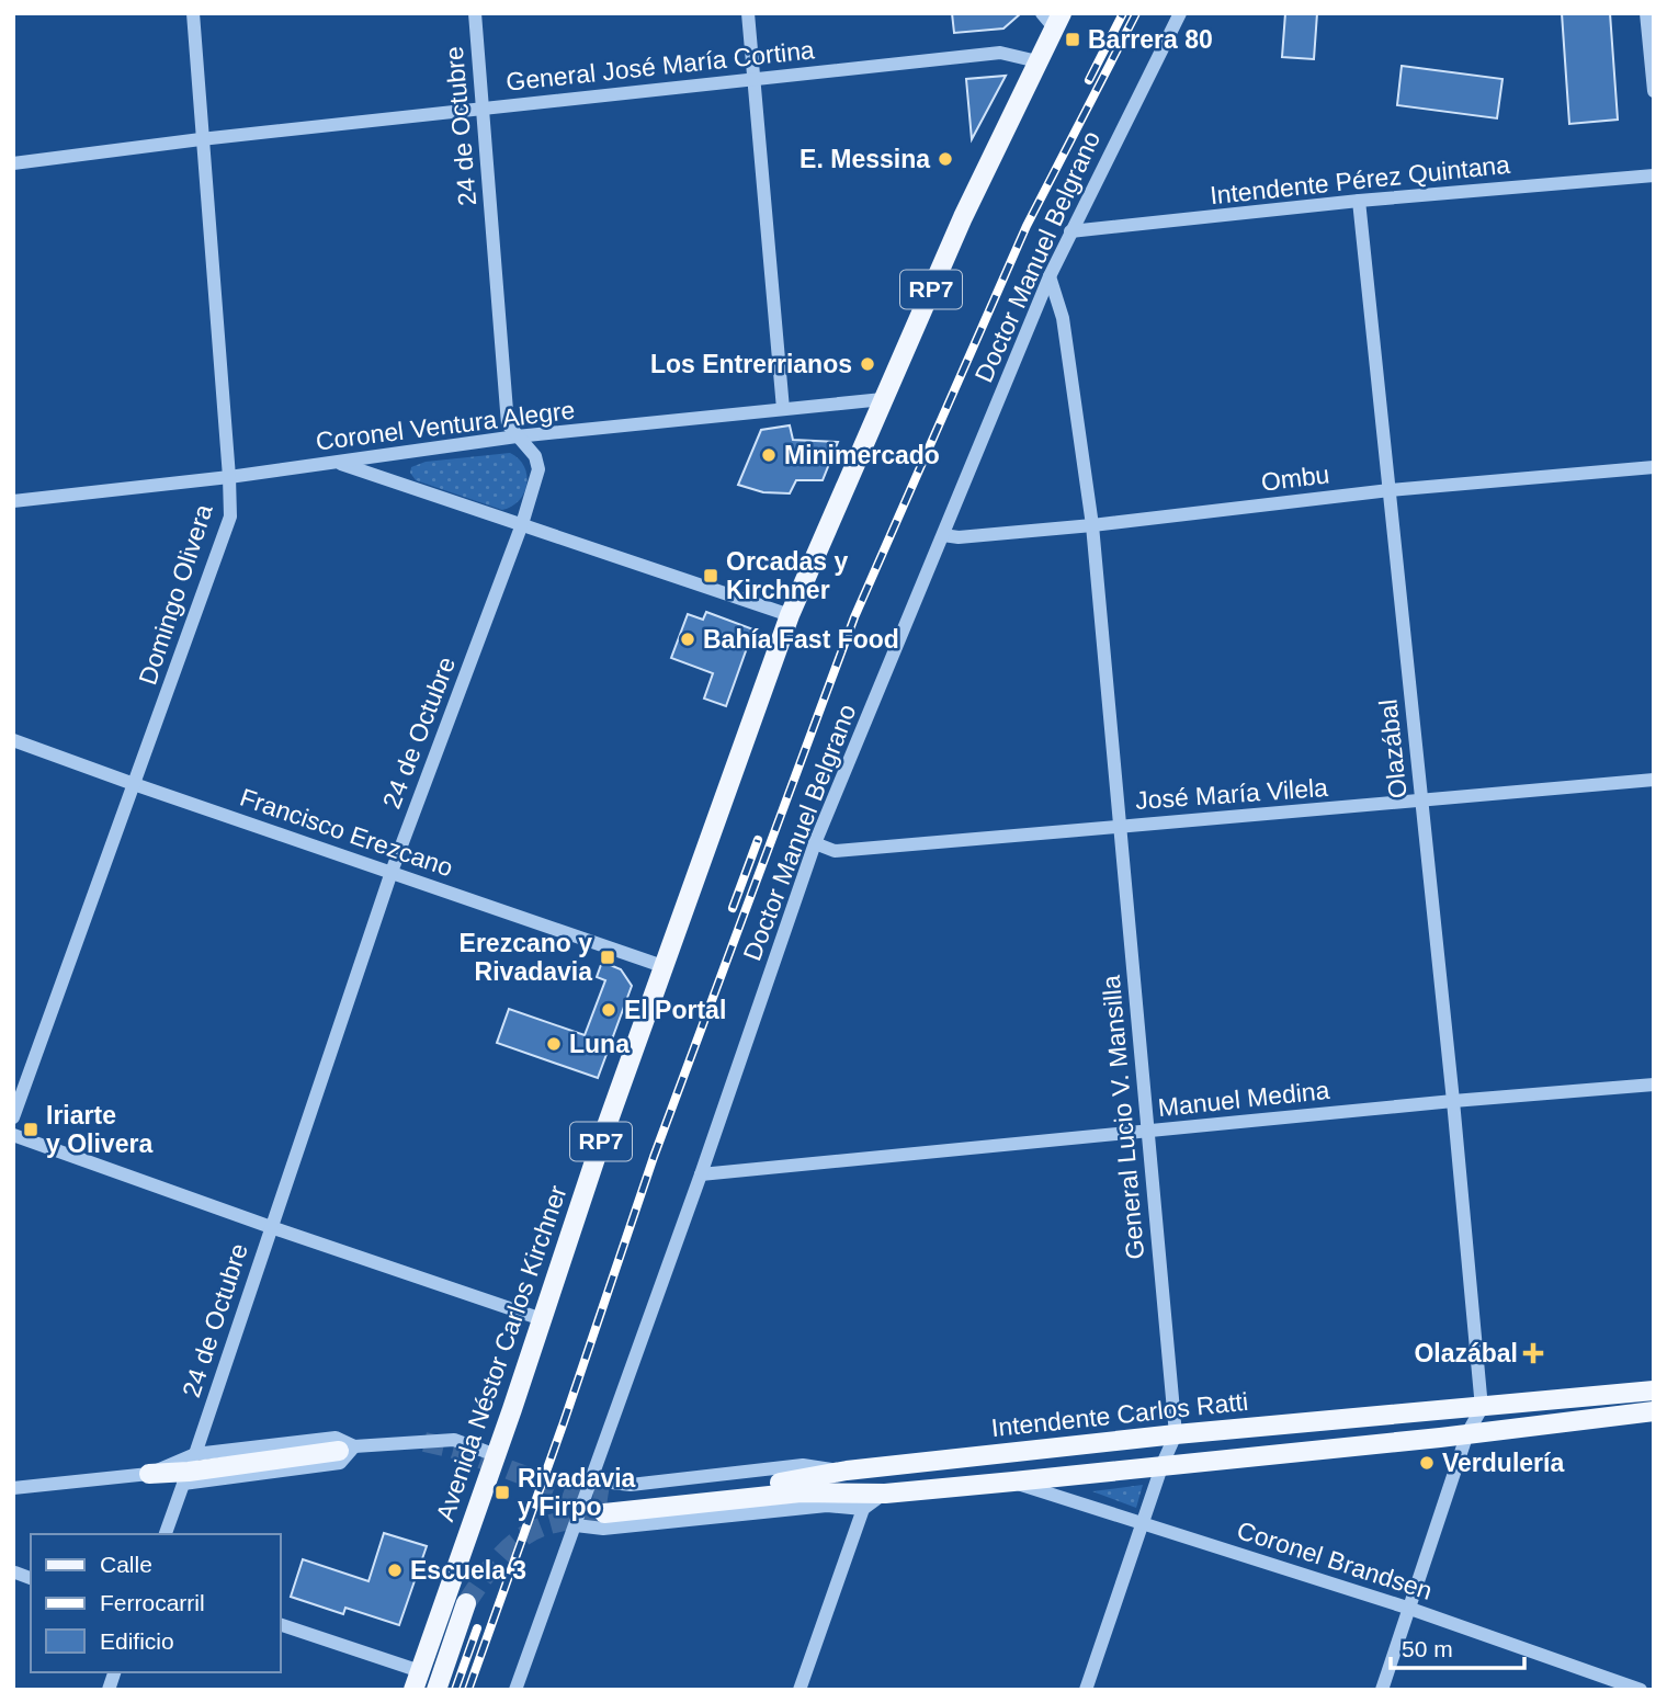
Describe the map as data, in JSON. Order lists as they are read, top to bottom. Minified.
{"streets":{"main road":["RP7","Avenida Néstor Carlos Kirchner","Intendente Carlos Ratti"],"street":["General José María Cortina","24 de Octubre","Intendente Pérez Quintana","Doctor Manuel Belgrano","Coronel Ventura Alegre","Ombu","Domingo Olivera","Olazábal","José María Vilela","Francisco Erezcano","Manuel Medina","General Lucio V. Mansilla","Coronel Brandsen"]},"crossings":[["General José María Cortina","24 de Octubre"],["General José María Cortina","Domingo Olivera"],["General José María Cortina","Avenida Néstor Carlos Kirchner"],["24 de Octubre","Coronel Ventura Alegre"],["24 de Octubre","Francisco Erezcano"],["Intendente Pérez Quintana","Doctor Manuel Belgrano"],["Intendente Pérez Quintana","Olazábal"],["Doctor Manuel Belgrano","Ombu"],["Doctor Manuel Belgrano","José María Vilela"],["Doctor Manuel Belgrano","Manuel Medina"],["Doctor Manuel Belgrano","General Lucio V. Mansilla"],["Doctor Manuel Belgrano","Intendente Carlos Ratti"],["Coronel Ventura Alegre","Domingo Olivera"],["Coronel Ventura Alegre","Avenida Néstor Carlos Kirchner"],["Ombu","Olazábal"],["Ombu","General Lucio V. Mansilla"],["Domingo Olivera","Francisco Erezcano"],["Olazábal","José María Vilela"],["Olazábal","Manuel Medina"],["Olazábal","Intendente Carlos Ratti"],["José María Vilela","General Lucio V. Mansilla"],["Francisco Erezcano","Avenida Néstor Carlos Kirchner"],["Manuel Medina","General Lucio V. Mansilla"],["General Lucio V. Mansilla","Intendente Carlos Ratti"],["General Lucio V. Mansilla","Coronel Brandsen"]],"places":{"transit":["Barrera 80","Orcadas y Kirchner","Erezcano y Rivadavia","Iriarte y Olivera","Rivadavia y Firpo"],"other":["E. Messina","Los Entrerrianos","Minimercado","Bahía Fast Food","El Portal","Luna","Verdulería","Escuela 3"],"health":["Olazábal"]},"legend":["Calle","Ferrocarril","Edificio"],"scale_bar":"50 m"}
